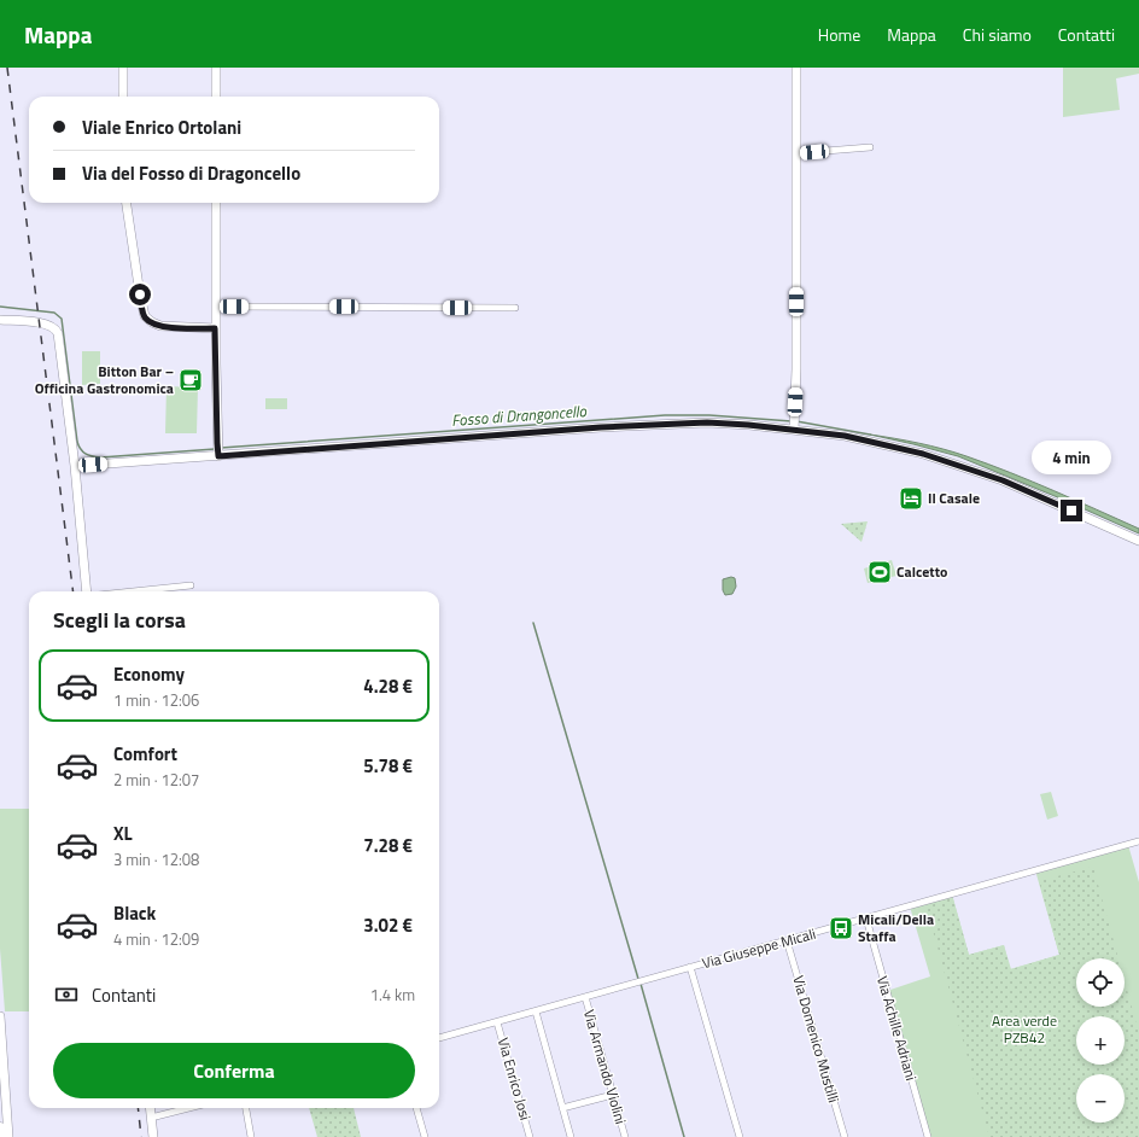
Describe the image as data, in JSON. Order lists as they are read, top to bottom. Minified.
{"streets":{"street":["Via Giuseppe Micali","Via Achille Adriani","Via Domenico Mustilli","Via Armando Violini","Via Enrico Josi"]},"crossings":[["Via Giuseppe Micali","Via Achille Adriani"],["Via Giuseppe Micali","Via Domenico Mustilli"],["Via Giuseppe Micali","Via Armando Violini"],["Via Giuseppe Micali","Via Enrico Josi"]],"water":["Fosso di Drangoncello"],"parks":["Area verde PZB42"],"places":{"cafe":["Bitton Bar – Officina Gastronomica"],"hotel":["Il Casale"],"sports":["Calcetto"],"bus stop":["Micali/Della Staffa"]},"page":{"header":"Mappa","nav":["Home","Mappa","Chi siamo","Contatti"],"banner":["Viale Enrico Ortolani","Via del Fosso di Dragoncello"],"bubble":"4 min","heading":"Scegli la corsa","list":[{"name":"Economy","note":"1 min · 12:06","value":"4.28 €"},{"name":"Comfort","note":"2 min · 12:07","value":"5.78 €"},{"name":"XL","note":"3 min · 12:08","value":"7.28 €"},{"name":"Black","note":"4 min · 12:09","value":"3.02 €"}],"map_buttons":["+","−"],"pay":["Contanti","1.4 km"],"buttons":"Conferma"}}
